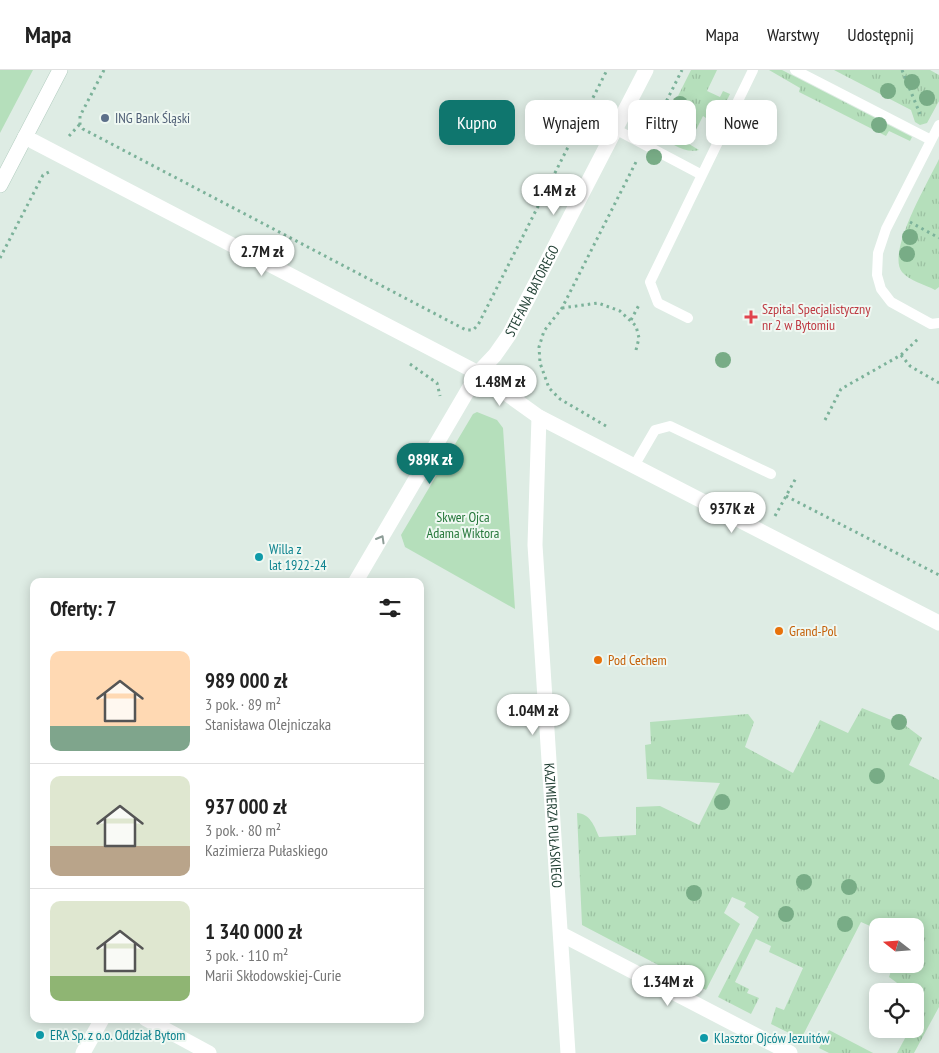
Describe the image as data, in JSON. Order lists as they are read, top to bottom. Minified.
{"streets":{"street":["STEFANA BATOREGO","KAZIMIERZA PUŁASKIEGO"]},"one_way":["STEFANA BATOREGO"],"parks":["Skwer Ojca Adama Wiktora"],"places":{"other":["ING Bank Śląski","Willa z lat 1922-24","Grand-Pol","Pod Cechem","ERA Sp. z o.o. Oddział Bytom","Klasztor Ojców Jezuitów"],"health":["Szpital Specjalistyczny nr 2 w Bytomiu"]},"north":"left","page":{"header":"Mapa","nav":["Mapa","Warstwy","Udostępnij"],"chip":["Kupno","Wynajem","Filtry","Nowe"],"price":["1.4M zł","2.7M zł","1.48M zł","989K zł","937K zł","1.04M zł","1.34M zł"],"heading":"Oferty: 7","list":[{"name":"989 000 zł","note":"3 pok. · 89 m² · Stanisława Olejniczaka"},{"name":"937 000 zł","note":"3 pok. · 80 m² · Kazimierza Pułaskiego"},{"name":"1 340 000 zł","note":"3 pok. · 110 m² · Marii Skłodowskiej-Curie"}]}}
